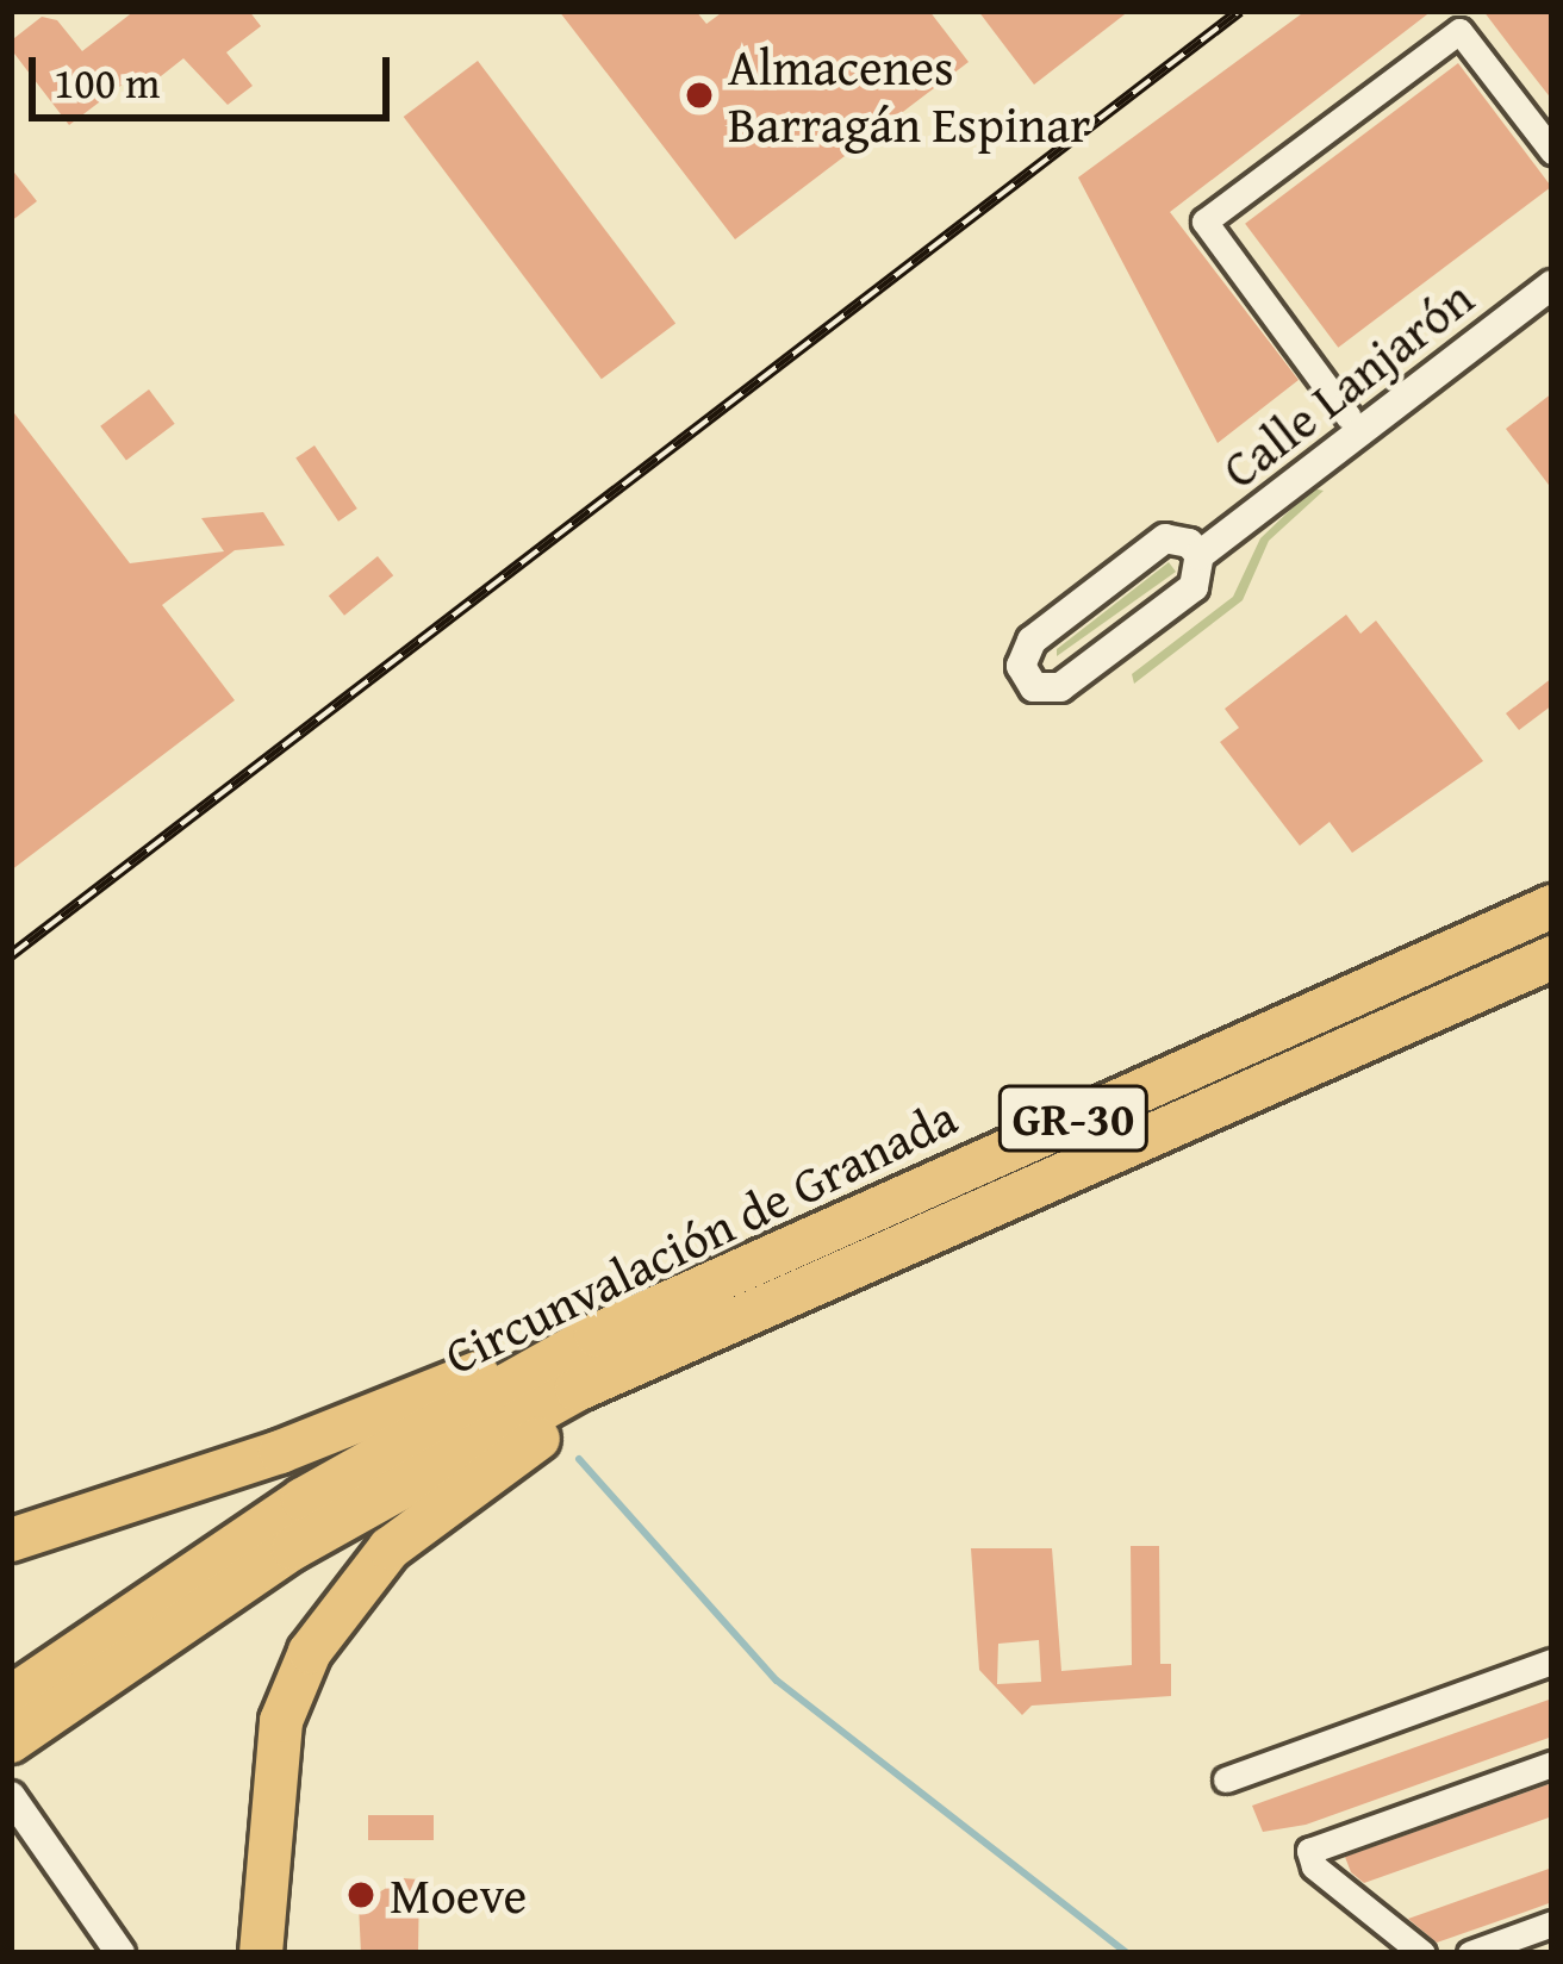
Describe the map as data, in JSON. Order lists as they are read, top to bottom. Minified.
{"streets":{"highway":["GR-30","Circunvalación de Granada"],"street":["Calle Lanjarón"]},"places":["Almacenes Barragán Espinar","Moeve"],"scale_bar":"100 m"}
